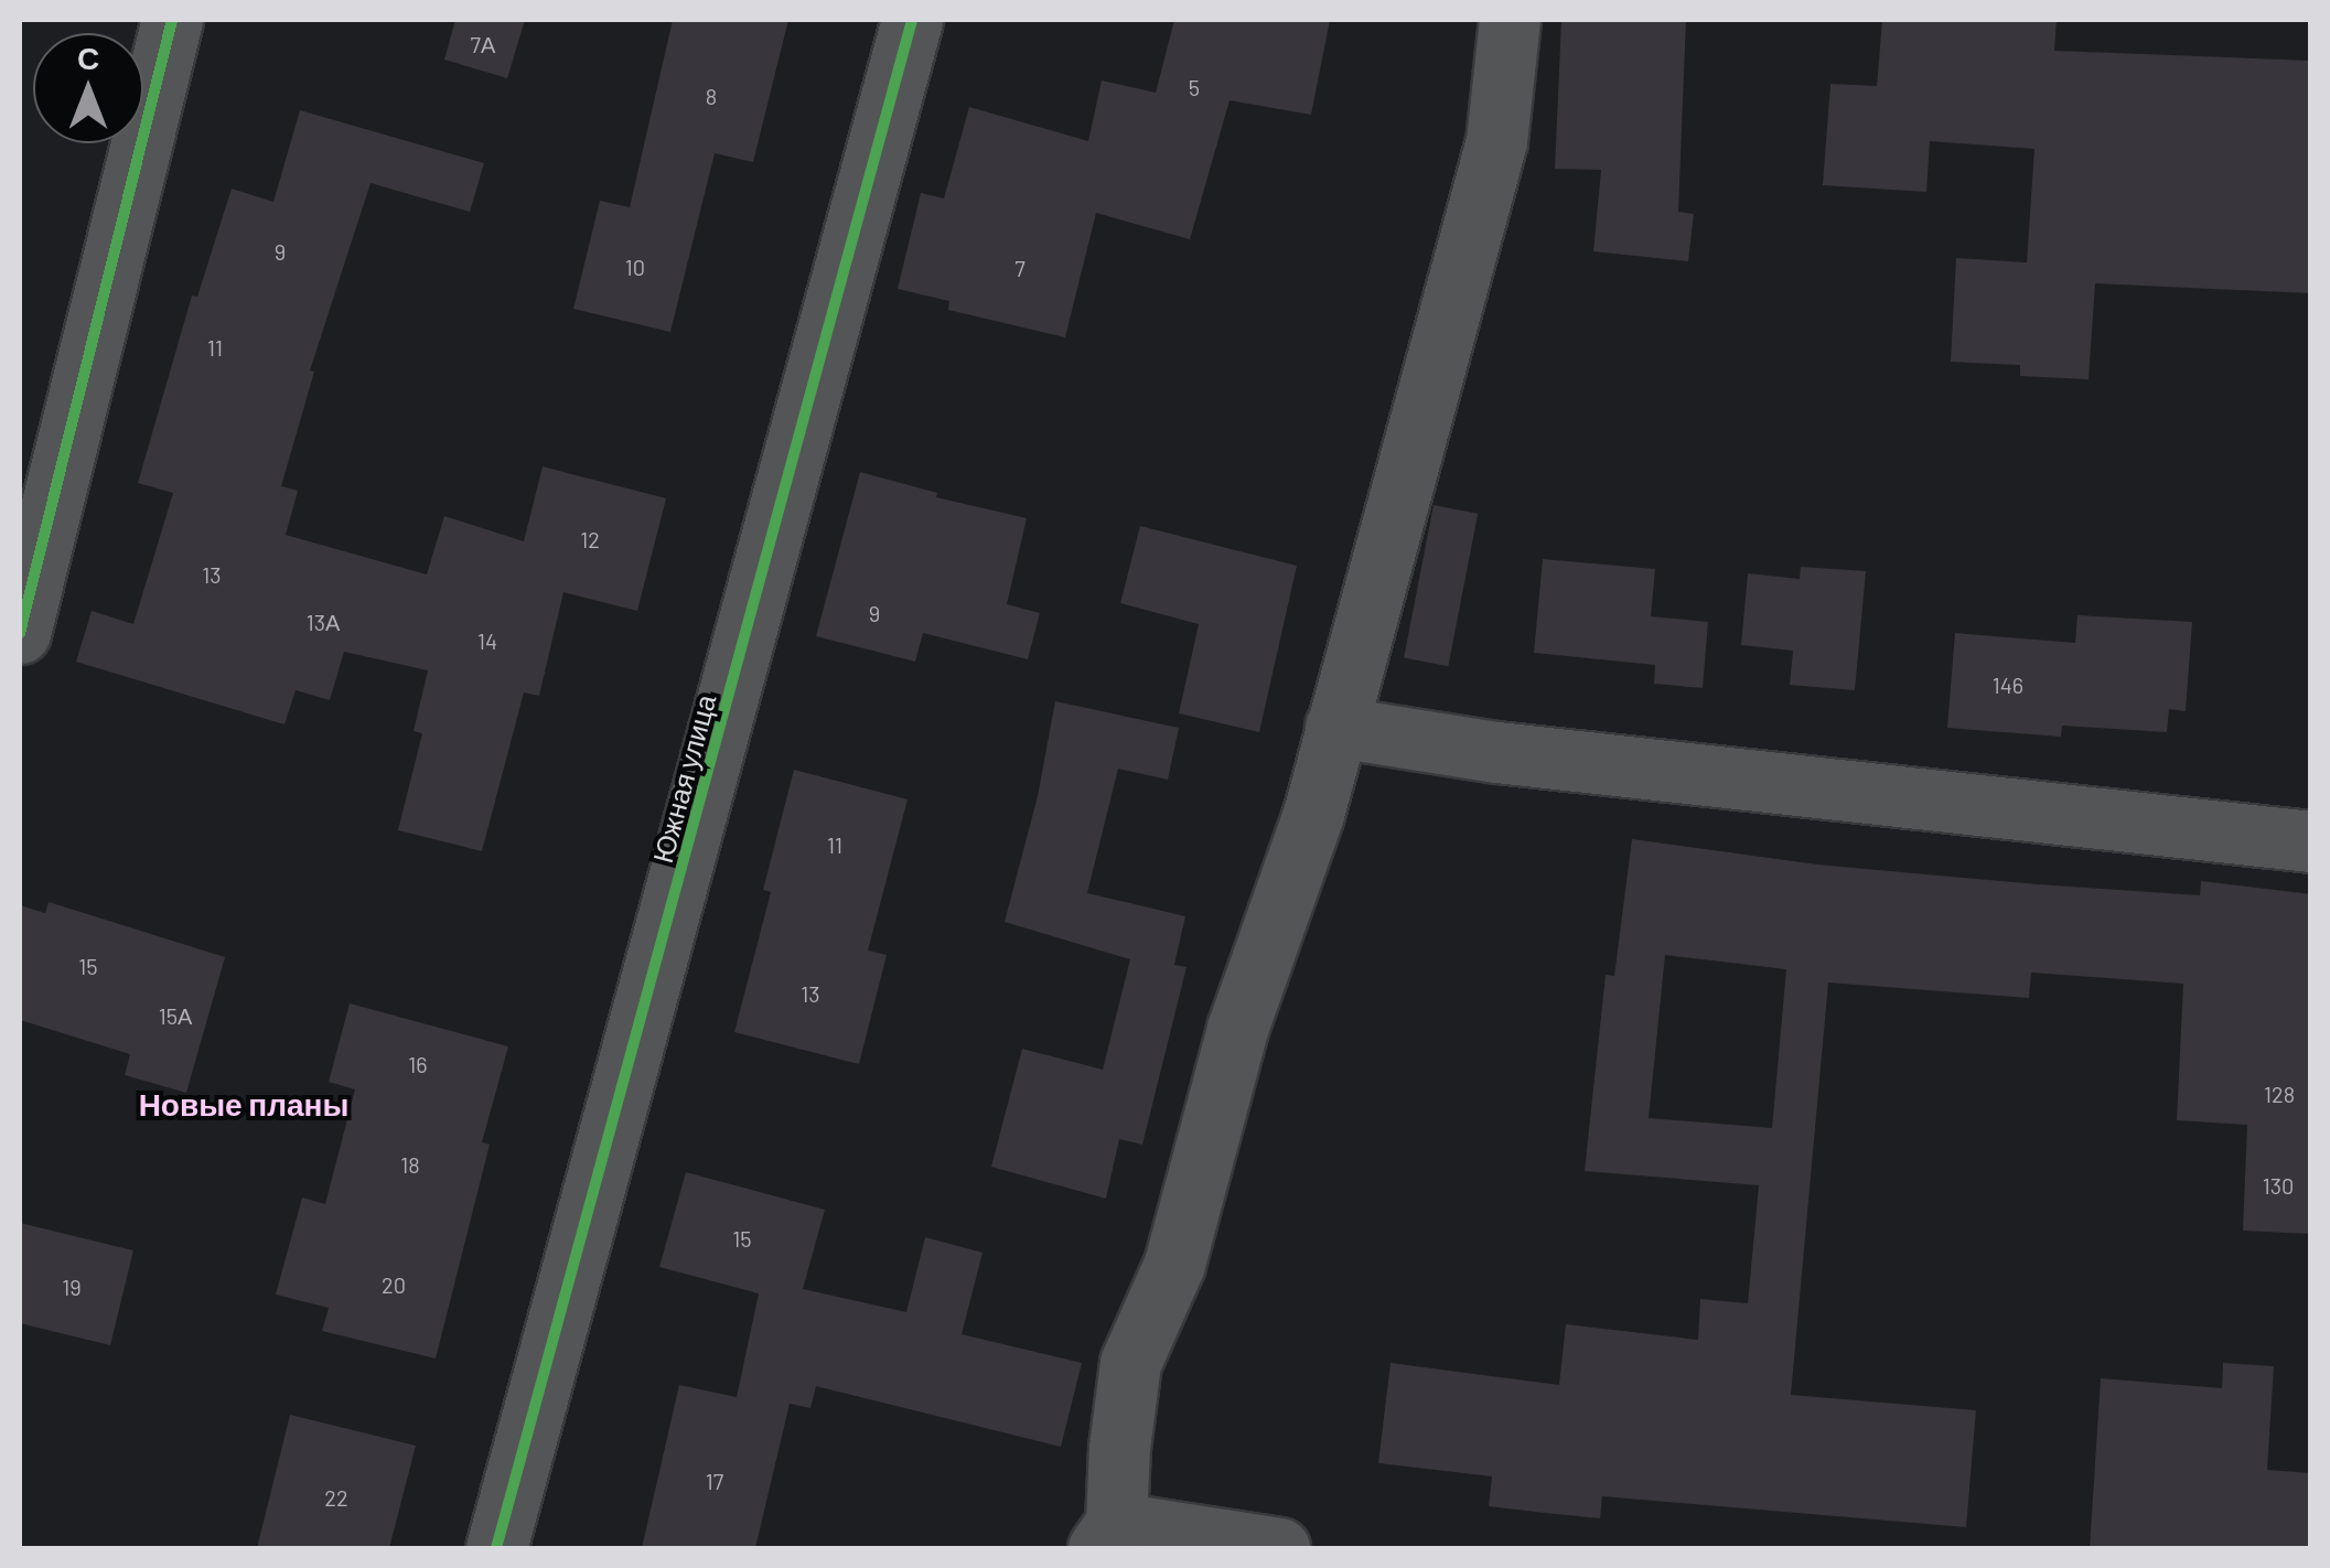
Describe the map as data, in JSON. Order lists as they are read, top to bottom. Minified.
{"streets":{"street":["Южная улица"]},"districts":["Новые планы"],"house_numbers":["7А","5","8","9","10","7","11","12","13","9","13А","14","146","11","15","13","15А","16","128","18","130","15","20","19","17","22"],"north":"top"}
